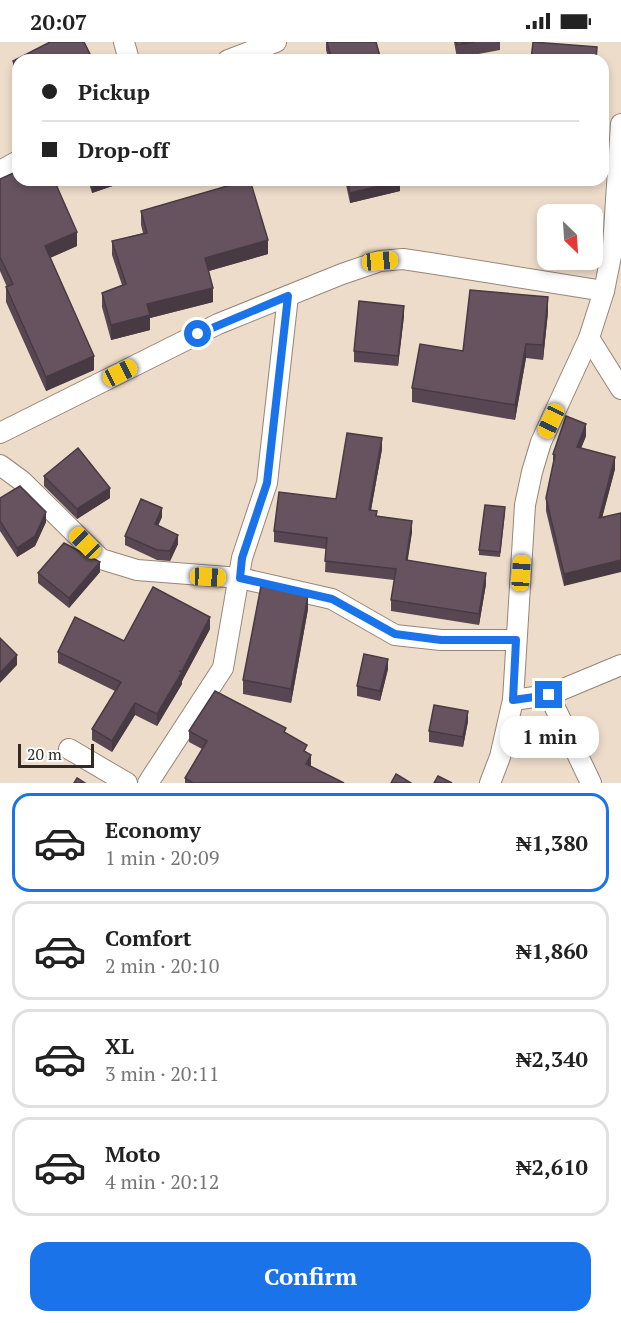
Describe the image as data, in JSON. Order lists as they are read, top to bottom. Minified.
{"scale_bar":"20 m","north":"bottom right","page":{"status":"20:07","banner":["Pickup","Drop-off"],"bubble":"1 min","scale":"20 m","list":[{"name":"Economy","note":"1 min · 20:09","value":"₦1,380"},{"name":"Comfort","note":"2 min · 20:10","value":"₦1,860"},{"name":"XL","note":"3 min · 20:11","value":"₦2,340"},{"name":"Moto","note":"4 min · 20:12","value":"₦2,610"}],"buttons":"Confirm"}}
